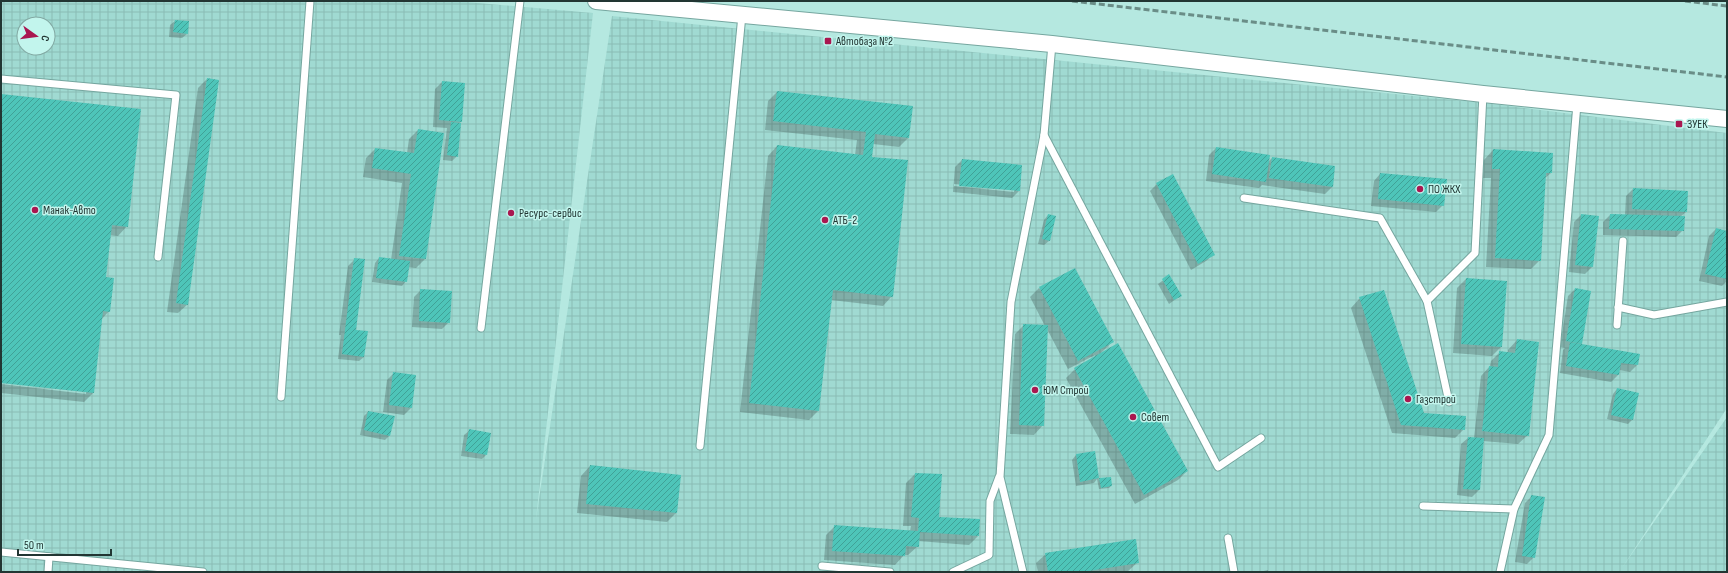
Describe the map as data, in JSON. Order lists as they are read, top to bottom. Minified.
{"places":{"transit":["Автобаза №2","ЗУЕК"],"other":["ПО ЖКХ","Манак-Авто","Ресурс-сервис","АТБ-2","ЮМ Строй","Газстрой","Совет"]},"scale_bar":"50 m","north":"right"}
